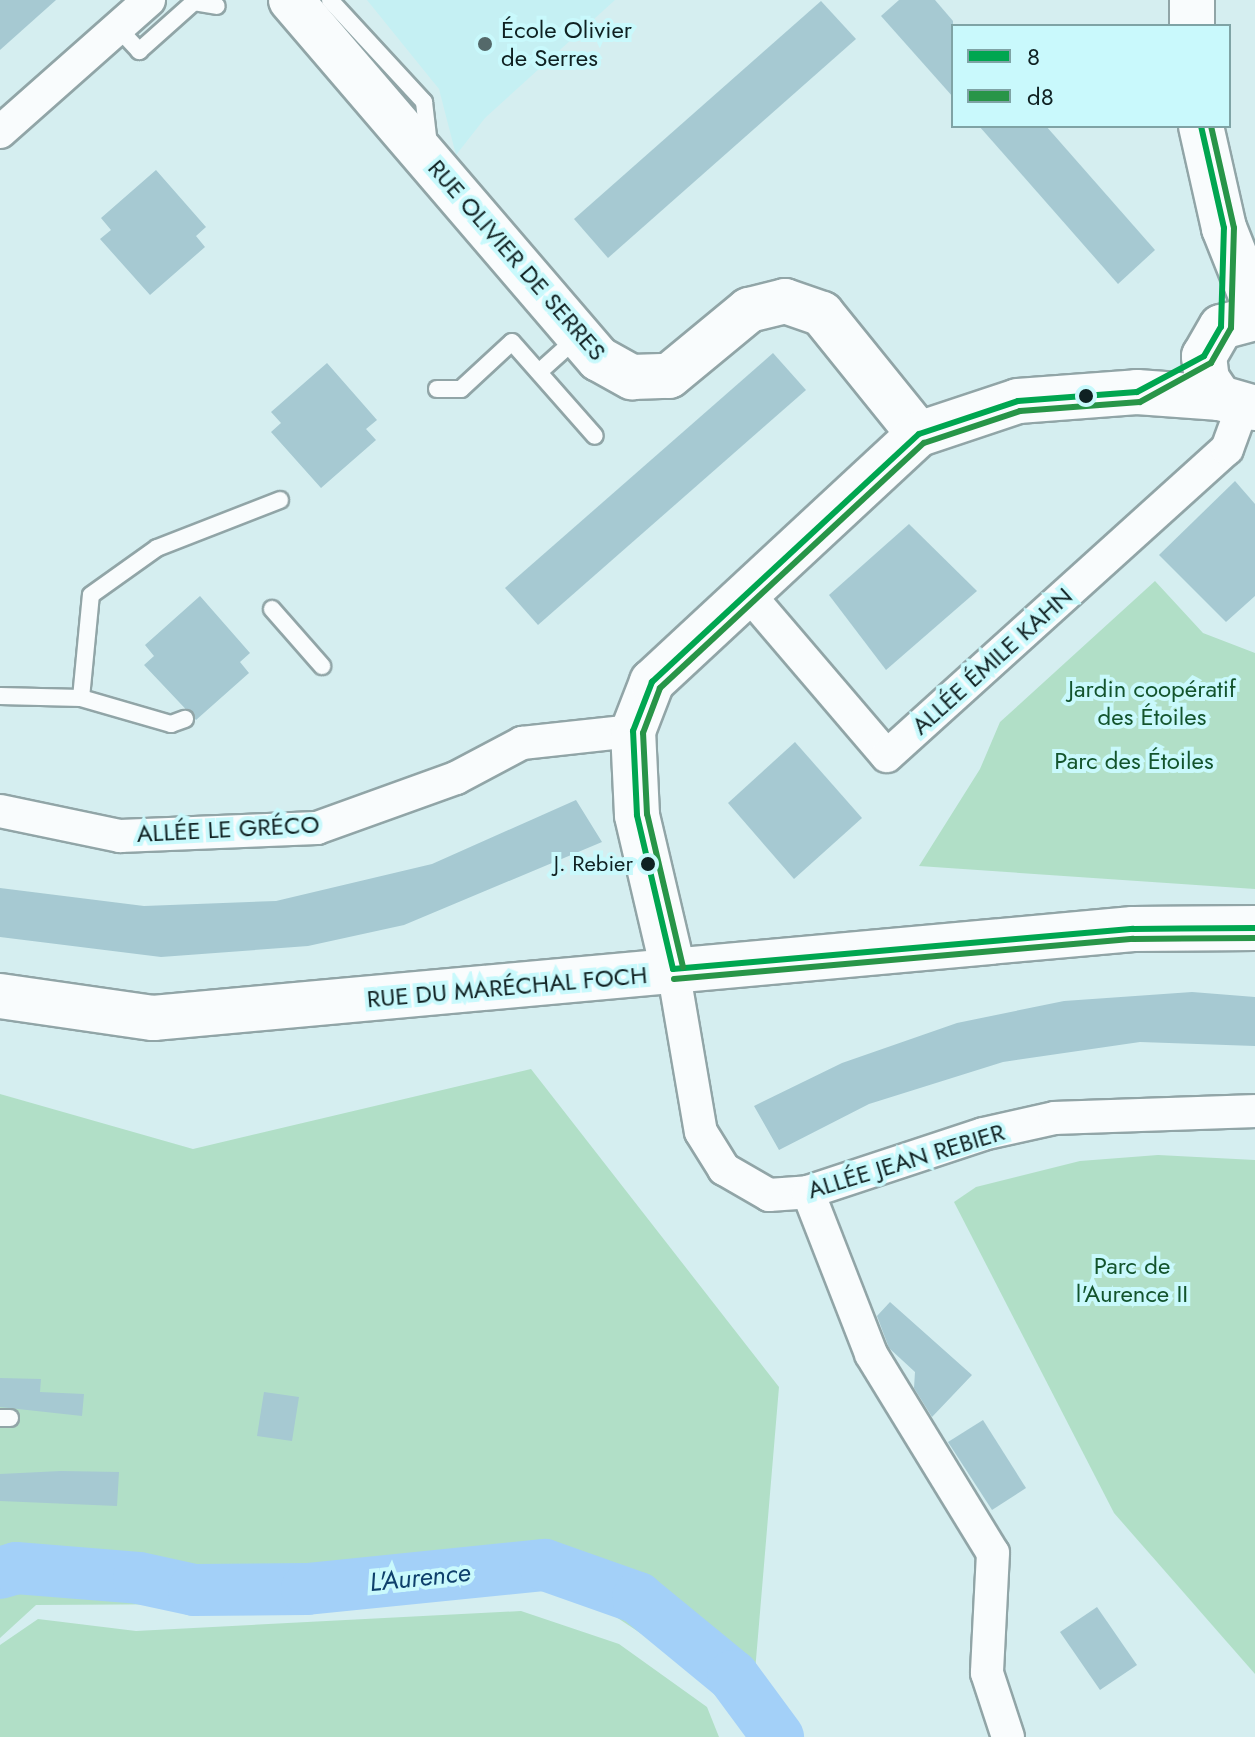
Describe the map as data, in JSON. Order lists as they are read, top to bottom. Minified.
{"streets":{"street":["RUE OLIVIER DE SERRES","ALLÉE ÉMILE KAHN","ALLÉE LE GRÉCO","RUE DU MARÉCHAL FOCH","ALLÉE JEAN REBIER"]},"crossings":[["RUE DU MARÉCHAL FOCH","ALLÉE JEAN REBIER"]],"water":["L'Aurence"],"parks":["Jardin coopératif des Étoiles","Parc des Étoiles","Parc de l'Aurence II"],"places":["École Olivier de Serres","J. Rebier"],"lines":["transit line 8","transit line d8"],"legend":["8","d8"]}
